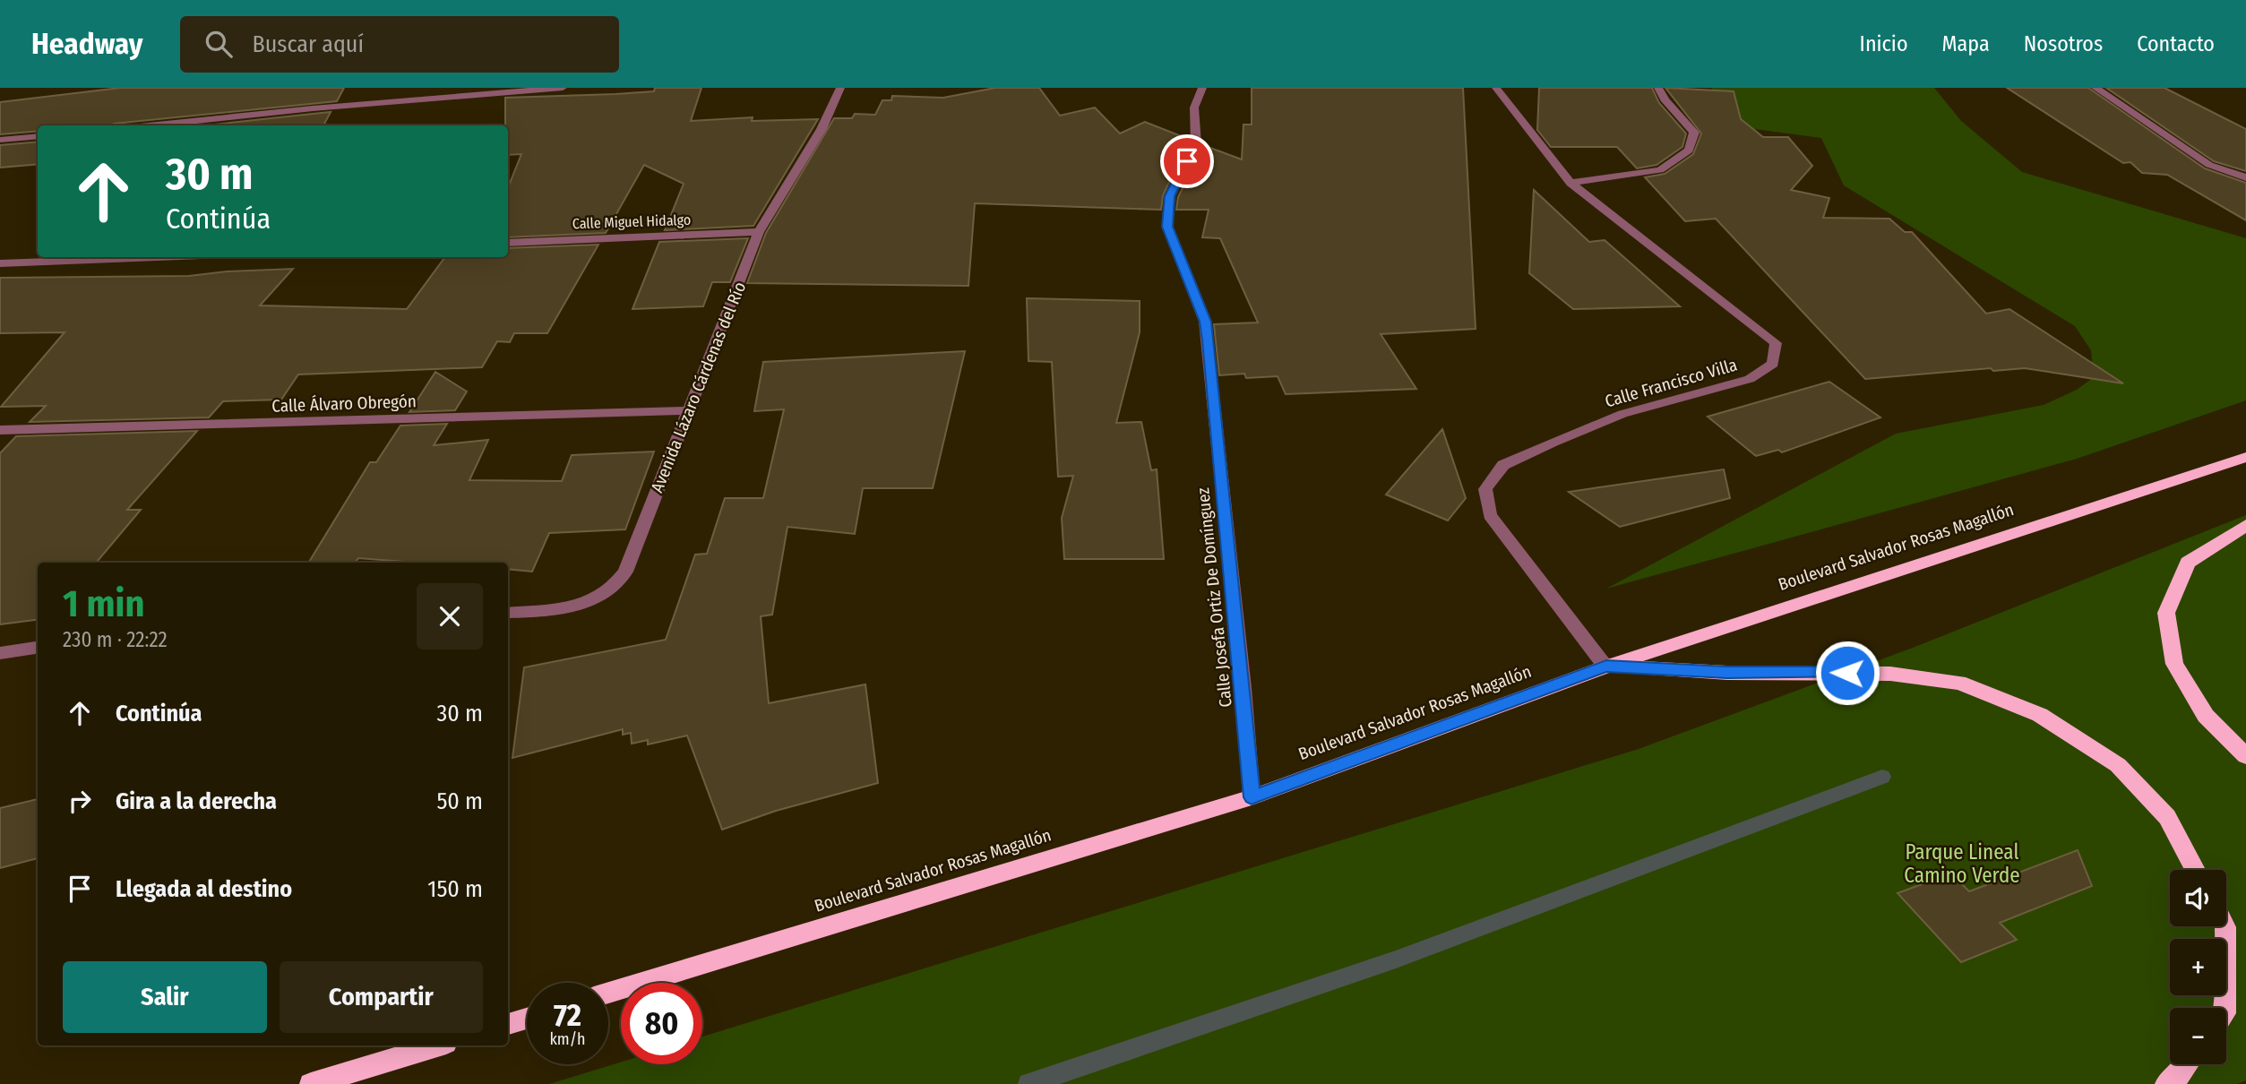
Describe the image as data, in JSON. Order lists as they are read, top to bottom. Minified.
{"streets":{"highway":["Boulevard Salvador Rosas Magallón"],"street":["Calle Miguel Hidalgo","Calle Francisco Villa","Avenida Lázaro Cárdenas del Río","Calle Álvaro Obregón","Calle Josefa Ortiz De Domínguez"]},"crossings":[["Calle Miguel Hidalgo","Avenida Lázaro Cárdenas del Río"],["Calle Francisco Villa","Boulevard Salvador Rosas Magallón"],["Avenida Lázaro Cárdenas del Río","Calle Álvaro Obregón"],["Boulevard Salvador Rosas Magallón","Calle Josefa Ortiz De Domínguez"]],"parks":["Parque Lineal Camino Verde"],"page":{"header":"Headway","search":"Buscar aquí","nav":["Inicio","Mapa","Nosotros","Contacto"],"turn":["30 m","Continúa"],"heading":["1 min","230 m · 22:22"],"list":[{"name":"Continúa","value":"30 m"},{"name":"Gira a la derecha","value":"50 m"},{"name":"Llegada al destino","value":"150 m"}],"map_buttons":["+","−"],"buttons":["Salir","Compartir"],"speed":"72 km/h","limit":"80"}}
